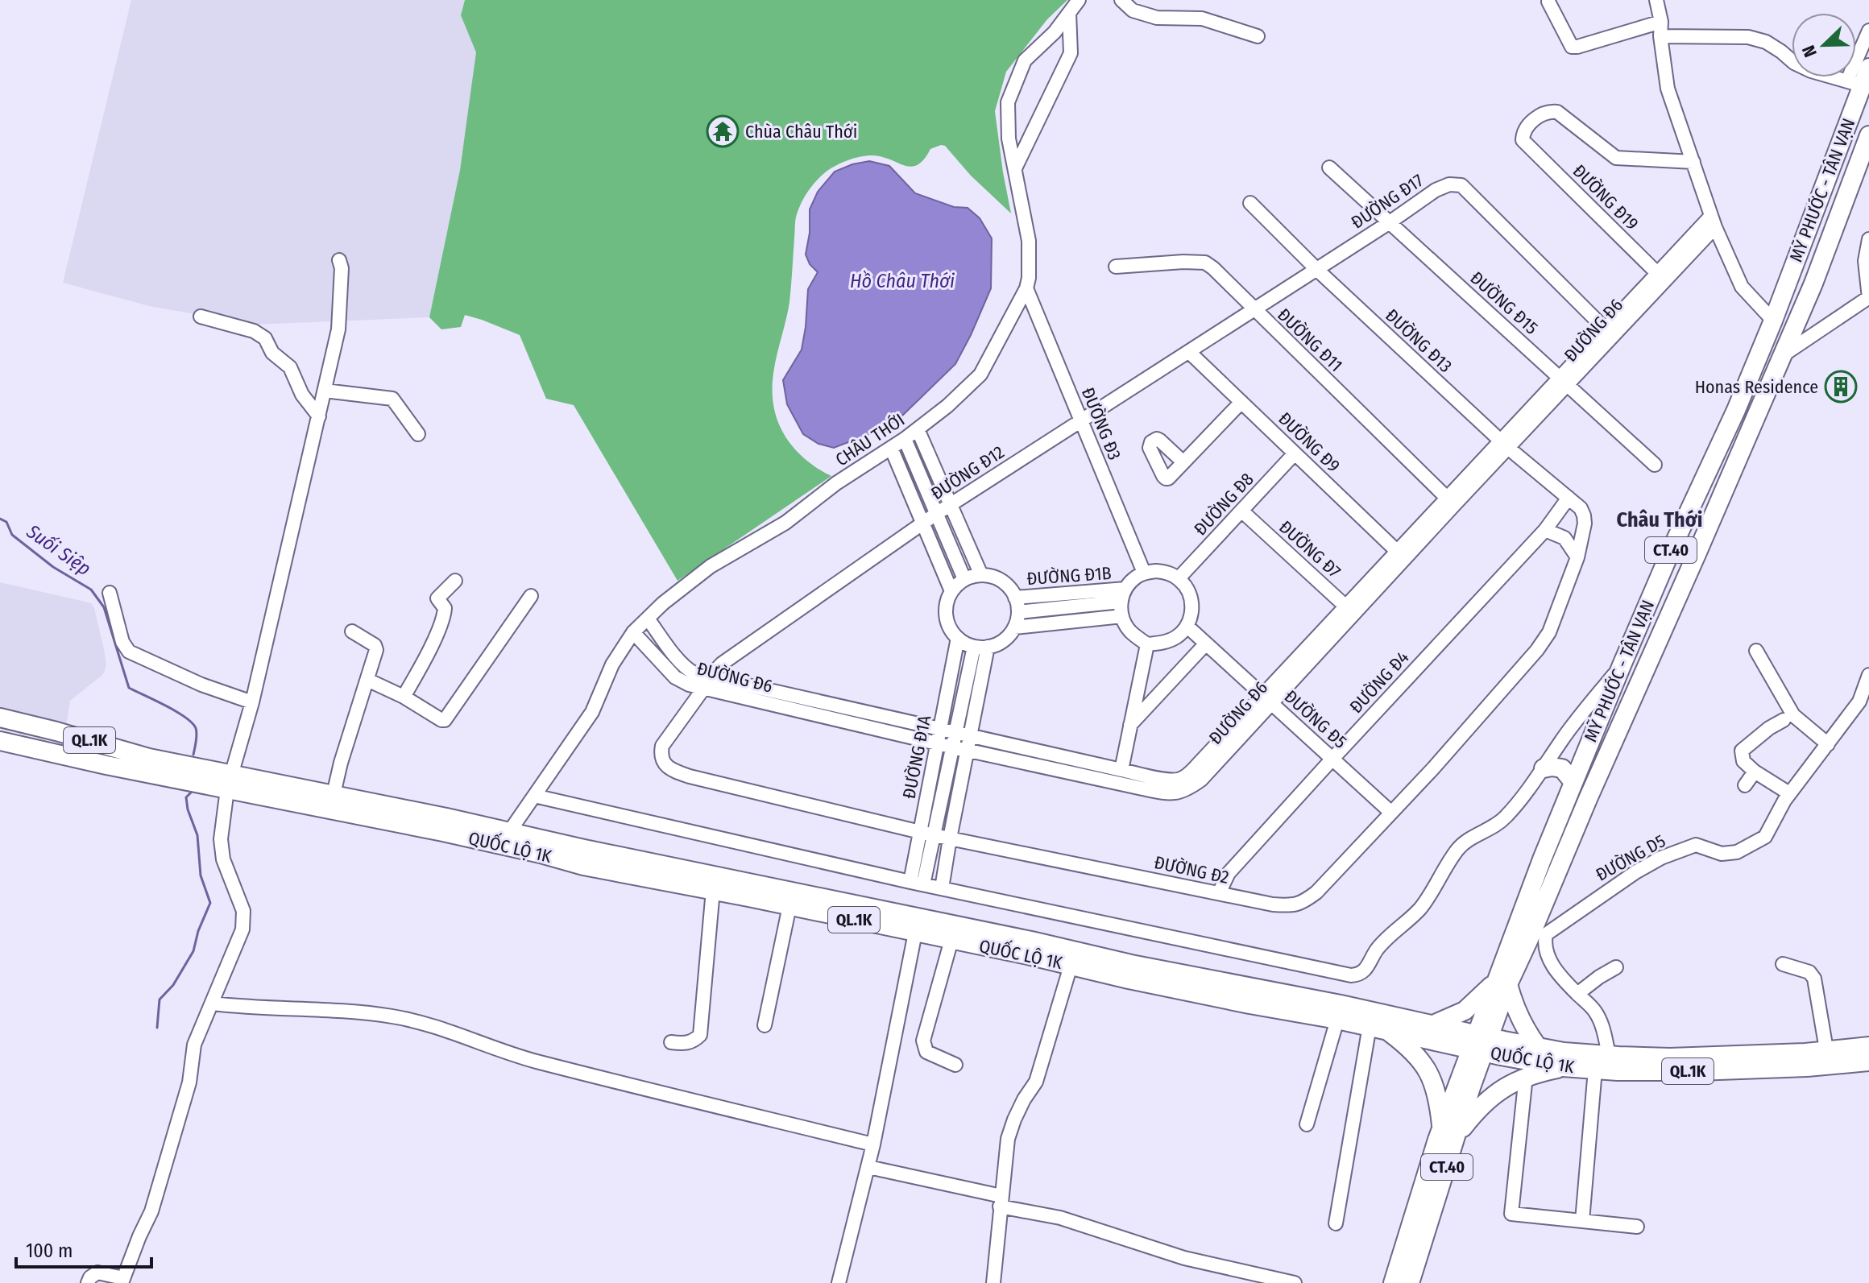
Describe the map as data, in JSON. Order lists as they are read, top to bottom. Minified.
{"streets":{"main road":["MỸ PHƯỚC - TÂN VẠN","CT.40","QL.1K","QUỐC LỘ 1K"],"street":["ĐƯỜNG Đ19","ĐƯỜNG Đ17","ĐƯỜNG Đ15","ĐƯỜNG Đ6","ĐƯỜNG Đ11","ĐƯỜNG Đ13","ĐƯỜNG Đ3","CHÂU THỚI","ĐƯỜNG Đ9","ĐƯỜNG Đ12","ĐƯỜNG Đ8","ĐƯỜNG Đ7","ĐƯỜNG Đ1B","ĐƯỜNG Đ4","ĐƯỜNG Đ5","ĐƯỜNG Đ1A","ĐƯỜNG D5","ĐƯỜNG Đ2"]},"crossings":[["MỸ PHƯỚC - TÂN VẠN","QUỐC LỘ 1K"],["ĐƯỜNG Đ19","ĐƯỜNG Đ6"],["ĐƯỜNG Đ17","ĐƯỜNG Đ15"],["ĐƯỜNG Đ17","ĐƯỜNG Đ6"],["ĐƯỜNG Đ17","ĐƯỜNG Đ11"],["ĐƯỜNG Đ17","ĐƯỜNG Đ13"],["ĐƯỜNG Đ17","ĐƯỜNG Đ12"],["ĐƯỜNG Đ15","ĐƯỜNG Đ6"],["ĐƯỜNG Đ6","ĐƯỜNG Đ11"],["ĐƯỜNG Đ6","ĐƯỜNG Đ13"],["ĐƯỜNG Đ6","CHÂU THỚI"],["ĐƯỜNG Đ6","ĐƯỜNG Đ9"],["ĐƯỜNG Đ6","ĐƯỜNG Đ12"],["ĐƯỜNG Đ6","ĐƯỜNG Đ7"],["ĐƯỜNG Đ6","ĐƯỜNG Đ5"],["ĐƯỜNG Đ6","ĐƯỜNG Đ1A"],["ĐƯỜNG Đ6","ĐƯỜNG Đ2"],["ĐƯỜNG Đ11","ĐƯỜNG Đ12"],["ĐƯỜNG Đ13","ĐƯỜNG Đ4"],["ĐƯỜNG Đ13","ĐƯỜNG Đ2"],["ĐƯỜNG Đ3","CHÂU THỚI"],["ĐƯỜNG Đ3","ĐƯỜNG Đ12"],["ĐƯỜNG Đ3","ĐƯỜNG Đ8"],["ĐƯỜNG Đ3","ĐƯỜNG Đ1B"],["ĐƯỜNG Đ3","ĐƯỜNG Đ5"],["CHÂU THỚI","QUỐC LỘ 1K"],["ĐƯỜNG Đ9","ĐƯỜNG Đ12"],["ĐƯỜNG Đ9","ĐƯỜNG Đ8"],["ĐƯỜNG Đ12","ĐƯỜNG Đ2"],["ĐƯỜNG Đ8","ĐƯỜNG Đ7"],["ĐƯỜNG Đ8","ĐƯỜNG Đ1B"],["ĐƯỜNG Đ8","ĐƯỜNG Đ5"],["ĐƯỜNG Đ1B","ĐƯỜNG Đ5"],["ĐƯỜNG Đ1B","ĐƯỜNG Đ1A"],["ĐƯỜNG Đ4","ĐƯỜNG Đ5"],["ĐƯỜNG Đ4","ĐƯỜNG Đ2"],["ĐƯỜNG Đ5","ĐƯỜNG Đ2"],["QL.1K","QUỐC LỘ 1K"],["ĐƯỜNG Đ1A","ĐƯỜNG Đ2"]],"districts":["Châu Thới"],"water":["Hồ Châu Thới","Suối Siệp"],"places":{"temple":["Chùa Châu Thới"],"building":["Honas Residence"]},"scale_bar":"100 m","north":"bottom left"}
